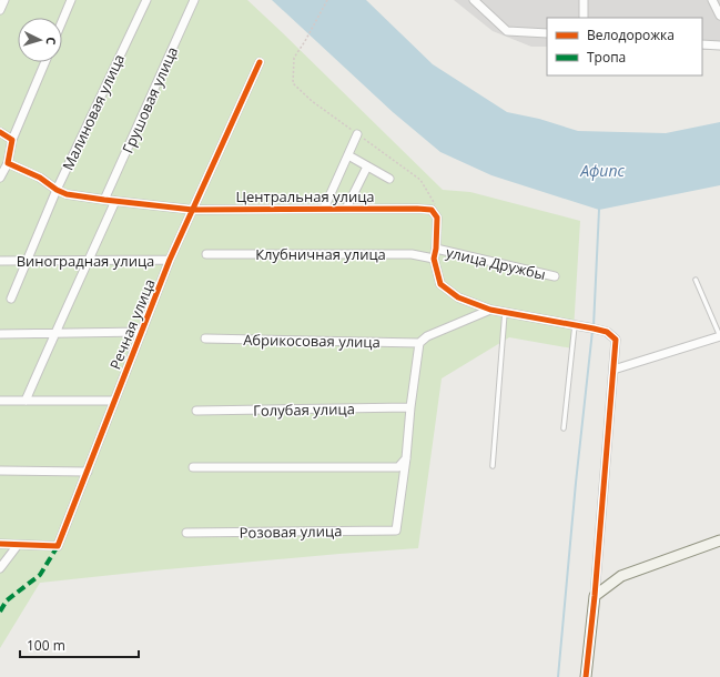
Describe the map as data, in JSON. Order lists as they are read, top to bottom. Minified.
{"streets":{"street":["Грушовая улица","Малиновая улица","Центральная улица","Клубничная улица","Виноградная улица","улица Дружбы","Речная улица","Абрикосовая улица","Голубая улица","Розовая улица"]},"crossings":[["Грушовая улица","Центральная улица"],["Малиновая улица","Центральная улица"],["Малиновая улица","Виноградная улица"],["Центральная улица","Клубничная улица"],["Центральная улица","улица Дружбы"],["Центральная улица","Речная улица"],["Виноградная улица","Речная улица"]],"water":["Афипс"],"legend":["Велодорожка","Тропа"],"scale_bar":"100 m","north":"right"}
